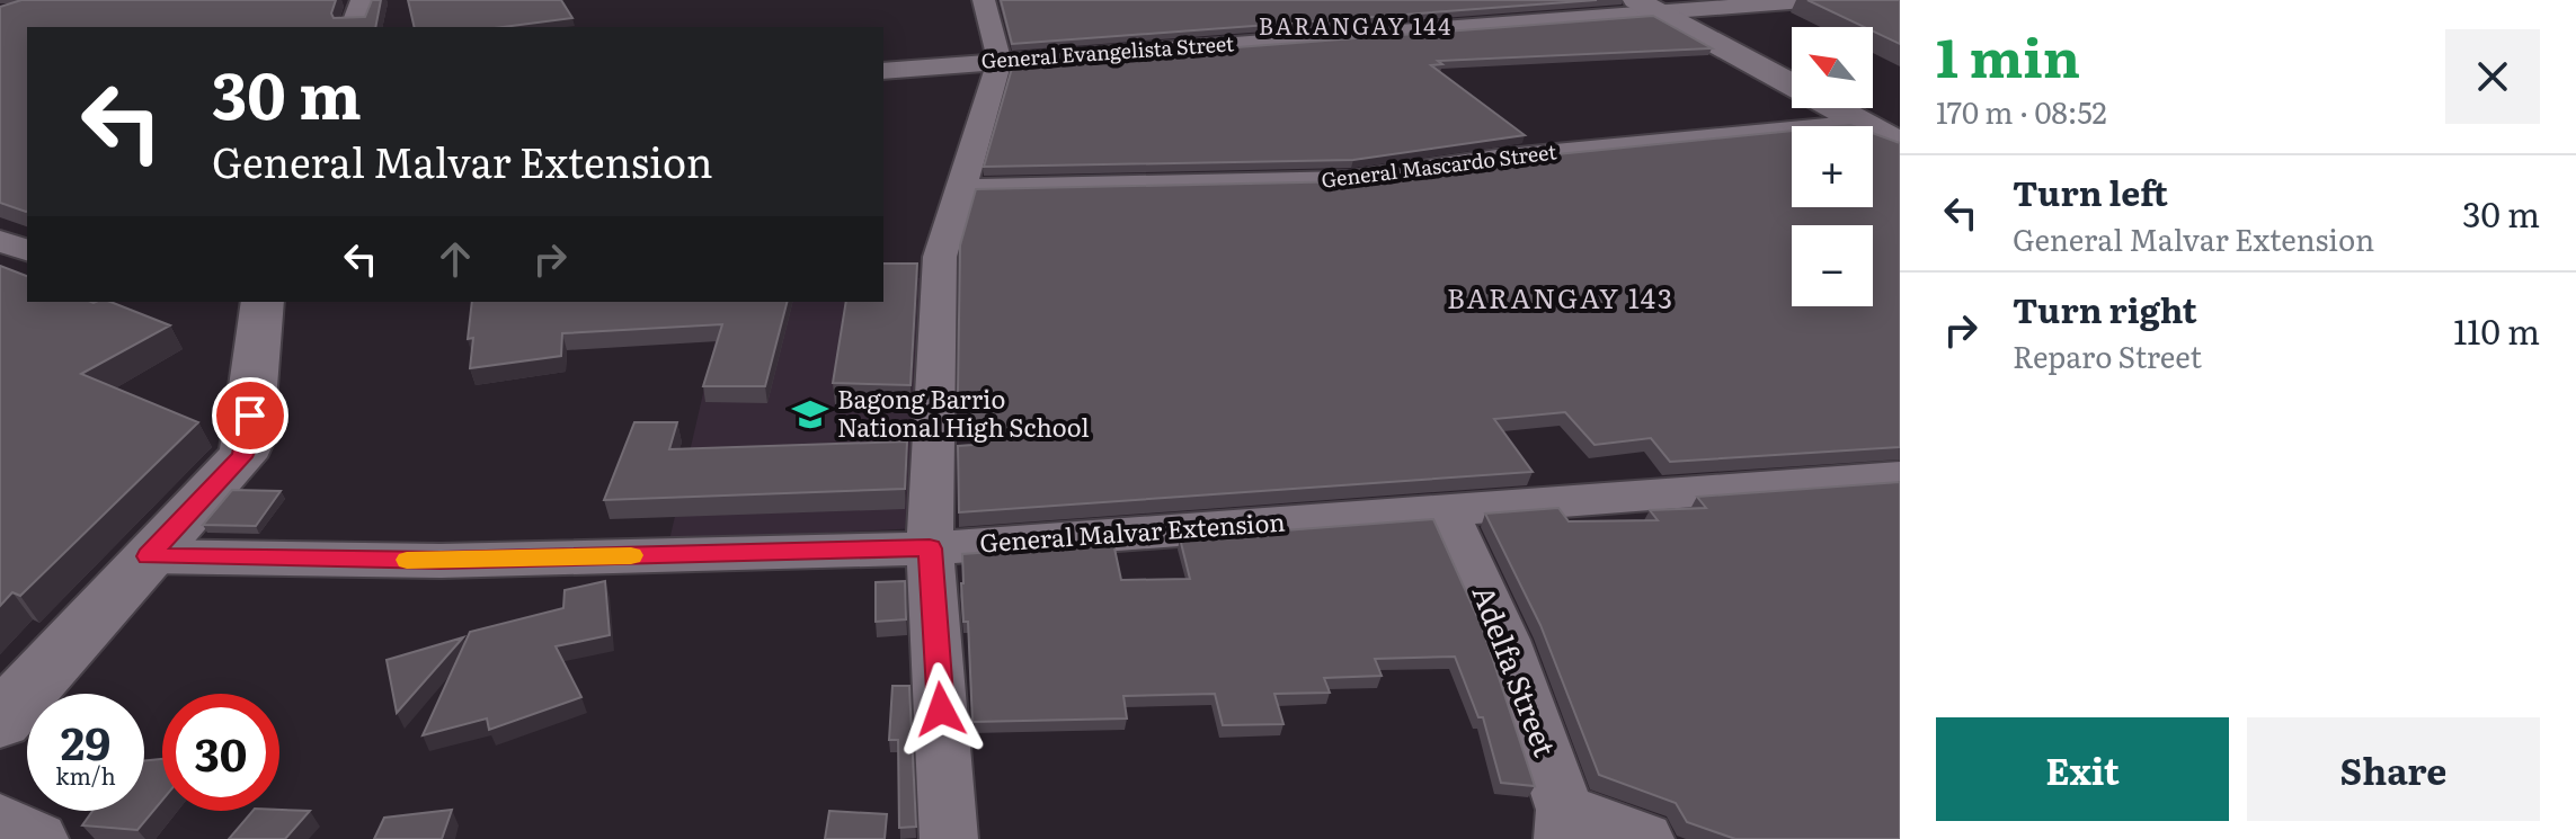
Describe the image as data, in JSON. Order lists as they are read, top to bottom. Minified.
{"streets":{"street":["General Evangelista Street","General Mascardo Street","General Malvar Extension","Adelfa Street"]},"crossings":[["General Malvar Extension","Adelfa Street"]],"districts":["BARANGAY 144","BARANGAY 143"],"places":{"school or university":["Bagong Barrio National High School"]},"north":"top left","page":{"heading":["1 min","170 m · 08:52"],"map_buttons":["+","−"],"turn":["30 m","General Malvar Extension"],"list":[{"name":"Turn left","note":"General Malvar Extension","value":"30 m"},{"name":"Turn right","note":"Reparo Street","value":"110 m"}],"speed":"29 km/h","limit":"30","buttons":["Exit","Share"]}}
